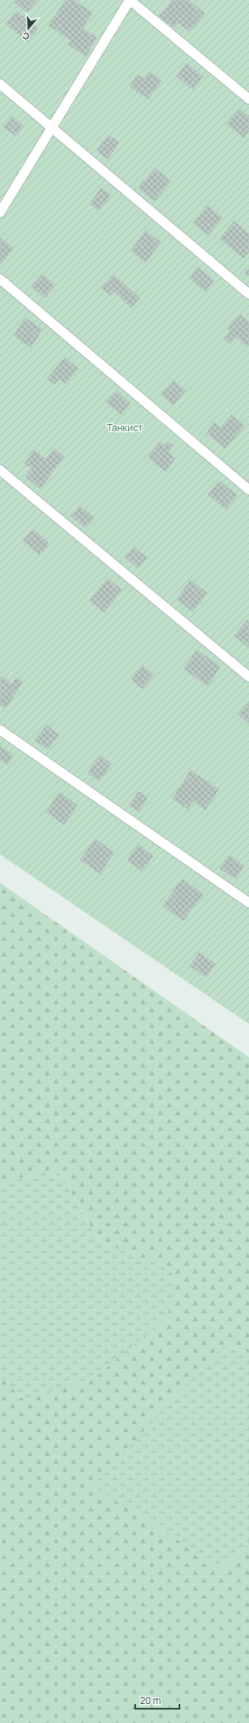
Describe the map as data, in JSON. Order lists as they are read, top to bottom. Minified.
{"parks":["Танкист"],"scale_bar":"20 m","north":"bottom"}
